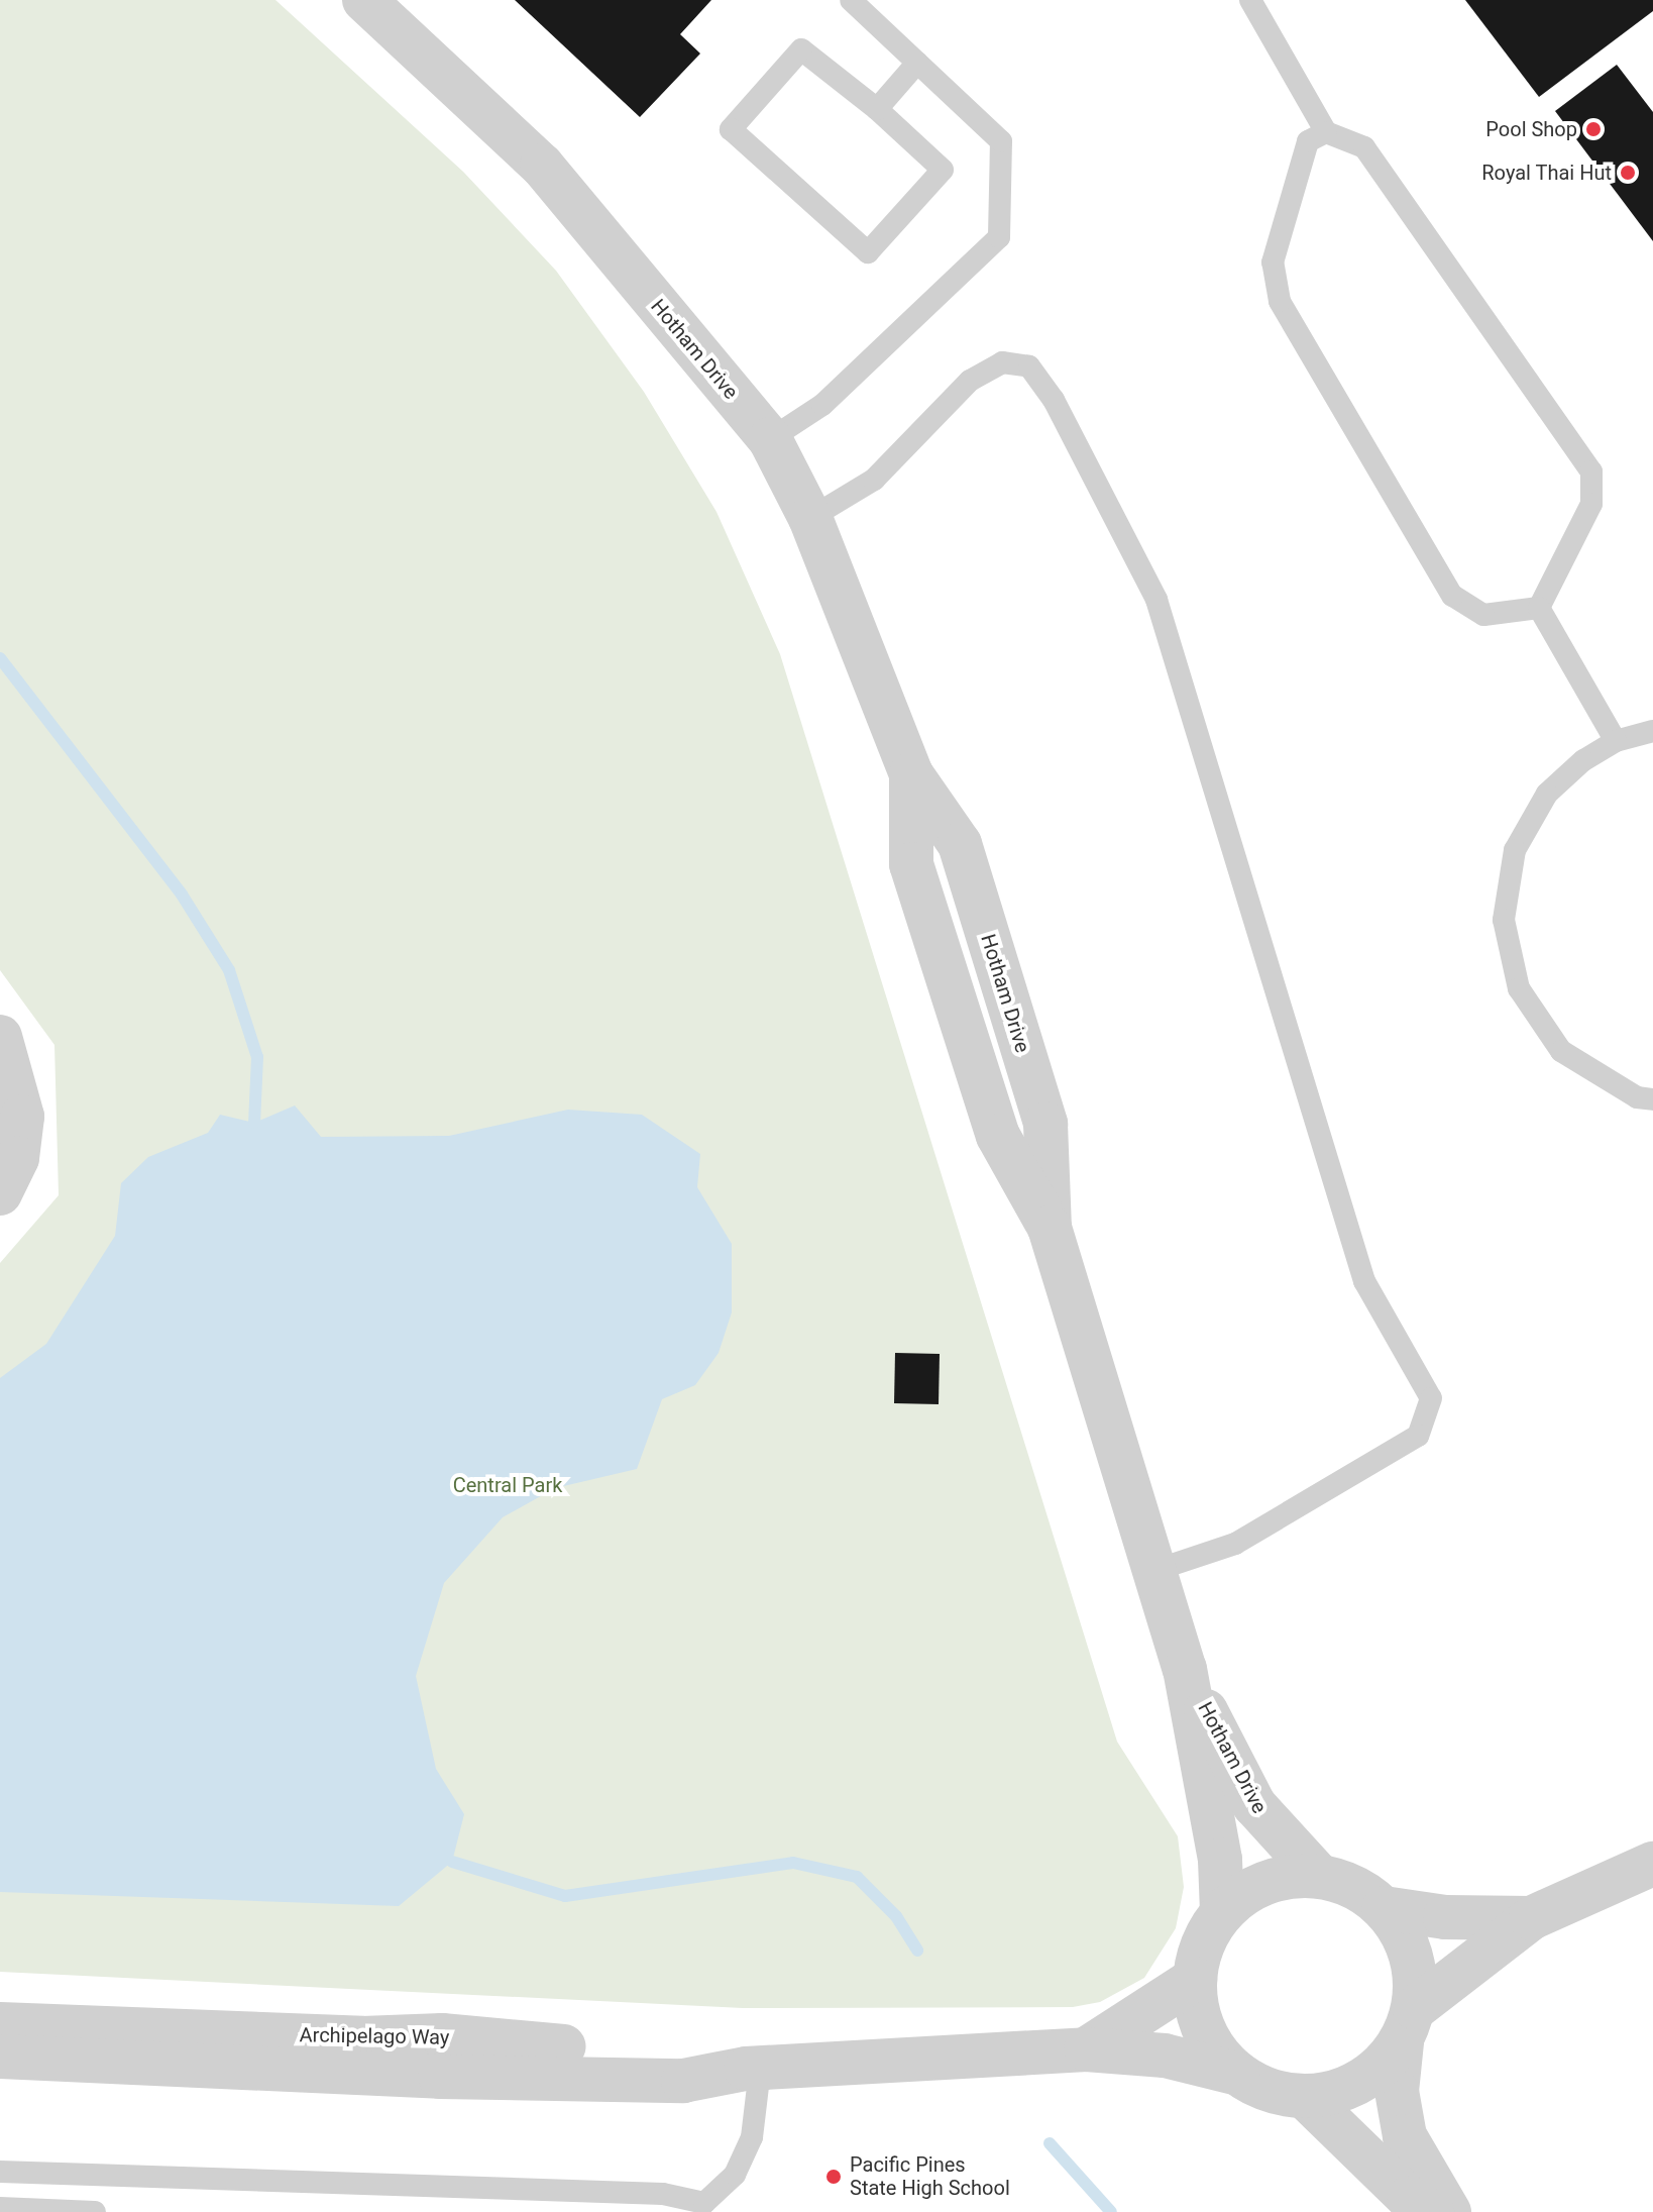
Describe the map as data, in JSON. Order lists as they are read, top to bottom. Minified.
{"streets":{"street":["Hotham Drive","Archipelago Way"]},"crossings":[["Hotham Drive","Archipelago Way"]],"parks":["Central Park"],"places":["Pool Shop","Royal Thai Hut","Pacific Pines State High School"]}
